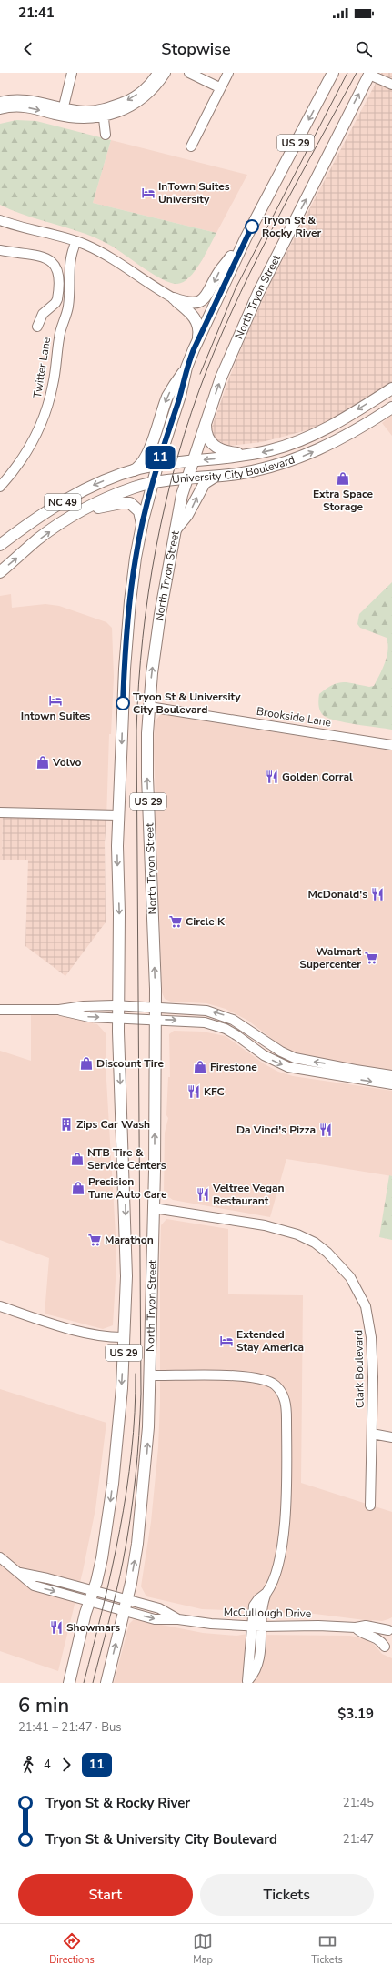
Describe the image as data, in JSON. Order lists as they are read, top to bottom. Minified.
{"streets":{"main road":["US 29","North Tryon Street","University City Boulevard","NC 49"],"street":["Twitter Lane","Brookside Lane","Clark Boulevard","McCullough Drive"]},"crossings":[["US 29","University City Boulevard"],["US 29","McCullough Drive"],["North Tryon Street","University City Boulevard"],["North Tryon Street","Brookside Lane"],["North Tryon Street","Clark Boulevard"],["North Tryon Street","McCullough Drive"],["University City Boulevard","NC 49"]],"places":{"hotel":["InTown Suites University","Intown Suites","Extended Stay America"],"other":["Tryon St & Rocky River","Tryon St & University City Boulevard"],"shop":["Extra Space Storage","Volvo","Discount Tire","Firestone","NTB Tire & Service Centers","Precision Tune Auto Care"],"restaurant":["Golden Corral","McDonald's","KFC","Da Vinci's Pizza","Veltree Vegan Restaurant","Showmars"],"supermarket":["Circle K","Walmart Supercenter","Marathon"],"building":["Zips Car Wash"]},"lines":["bus line 11"],"page":{"status":"21:41","header":"Stopwise","on_map":"11","heading":["6 min","21:41 – 21:47 · Bus","$3.19"],"legs":["4","11"],"list":[{"name":"Tryon St & Rocky River","value":"21:45"},{"name":"Tryon St & University City Boulevard","value":"21:47"}],"buttons":["Start","Tickets"],"tabs":["Directions","Map","Tickets"]}}
